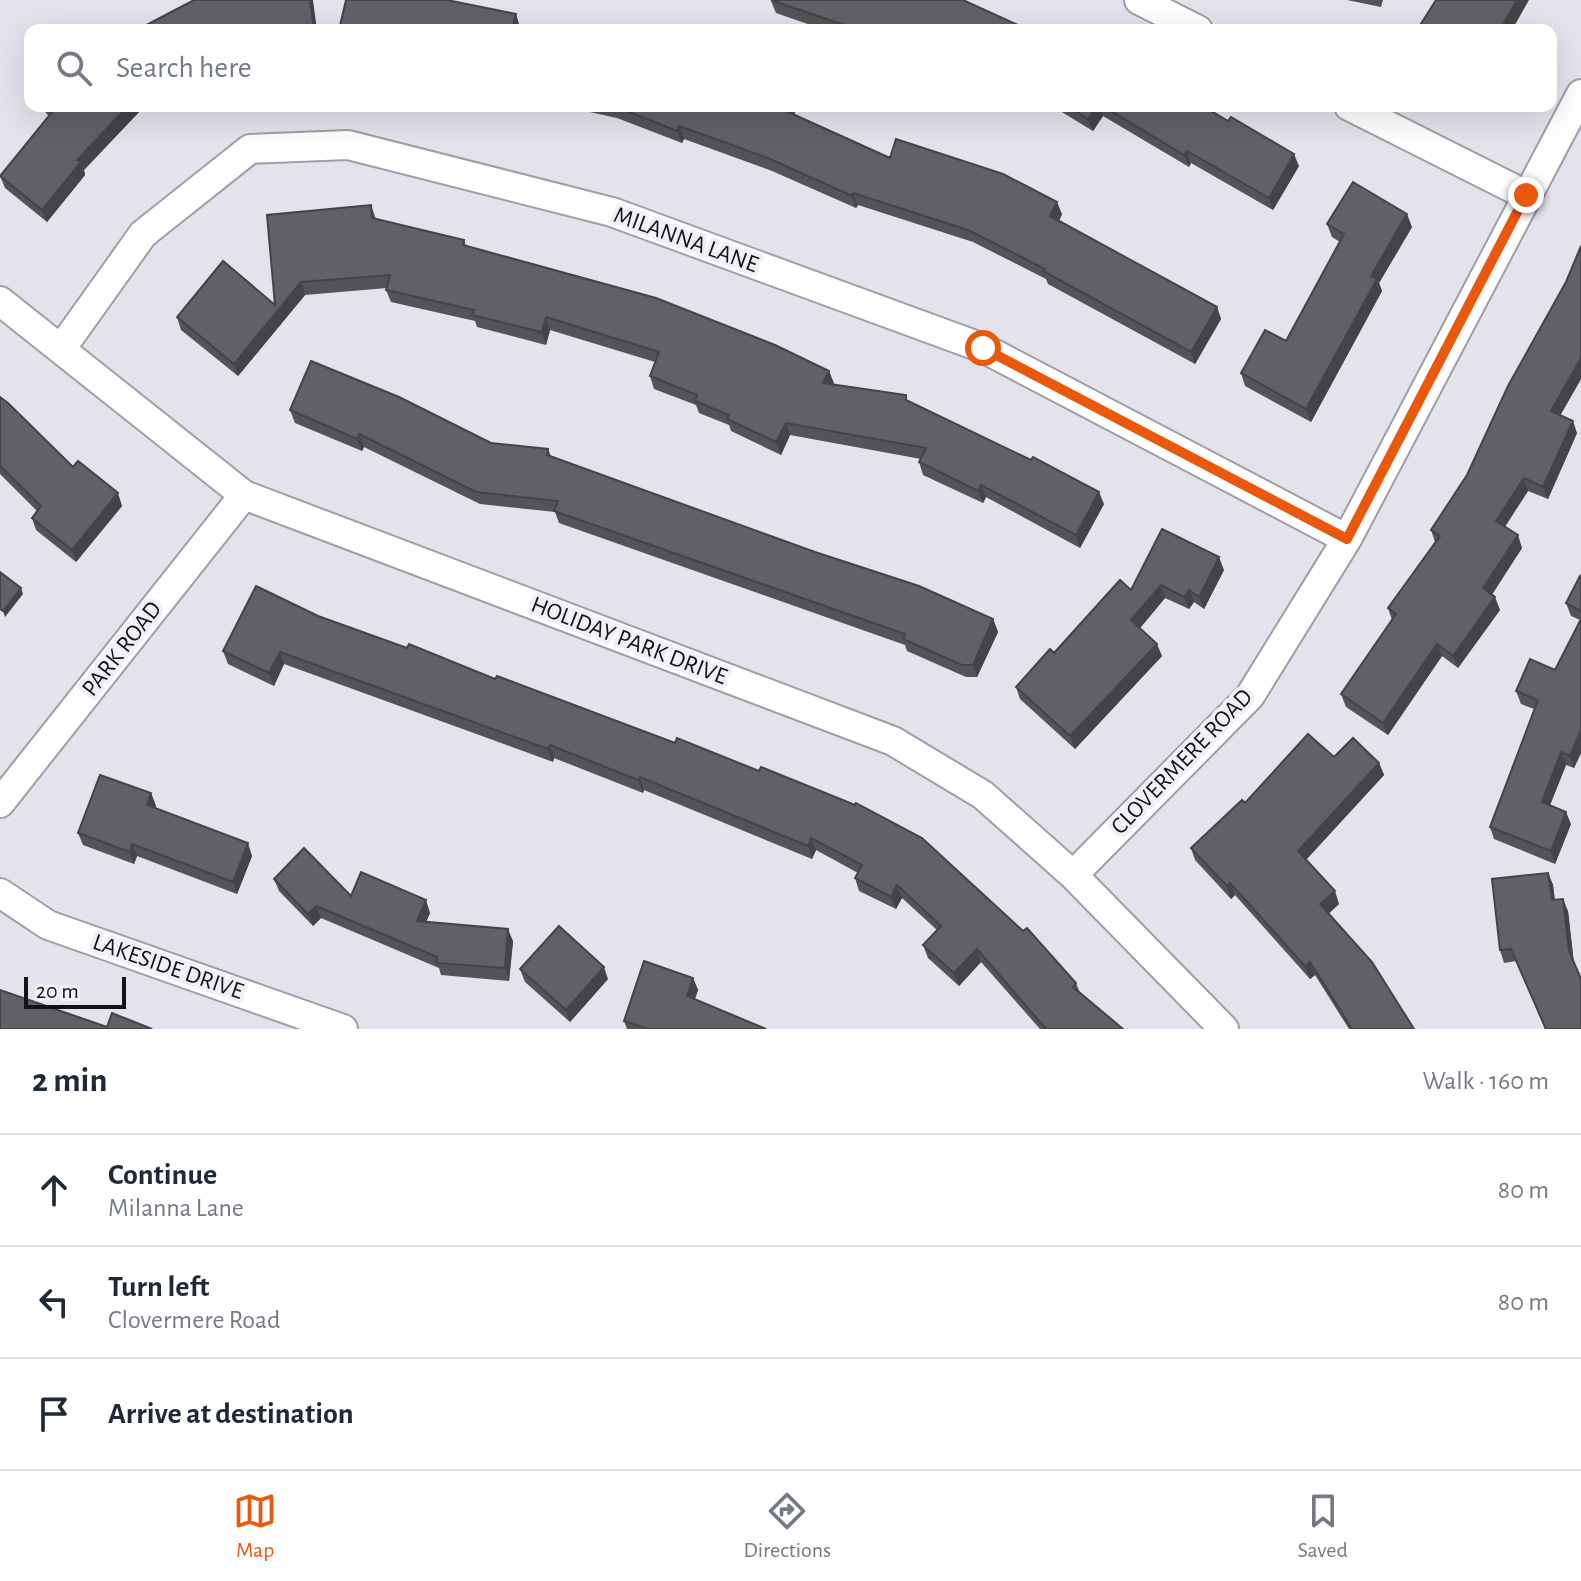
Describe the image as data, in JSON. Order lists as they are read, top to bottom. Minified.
{"streets":{"street":["MILANNA LANE","HOLIDAY PARK DRIVE","PARK ROAD","CLOVERMERE ROAD","LAKESIDE DRIVE"]},"crossings":[["MILANNA LANE","HOLIDAY PARK DRIVE"],["MILANNA LANE","CLOVERMERE ROAD"],["HOLIDAY PARK DRIVE","PARK ROAD"],["HOLIDAY PARK DRIVE","CLOVERMERE ROAD"]],"scale_bar":"20 m","page":{"search":"Search here","scale":"20 m","heading":["2 min","Walk · 160 m"],"list":[["Continue","Milanna Lane","80 m"],["Turn left","Clovermere Road","80 m"],"Arrive at destination"],"nav":["Map","Directions","Saved"]}}
